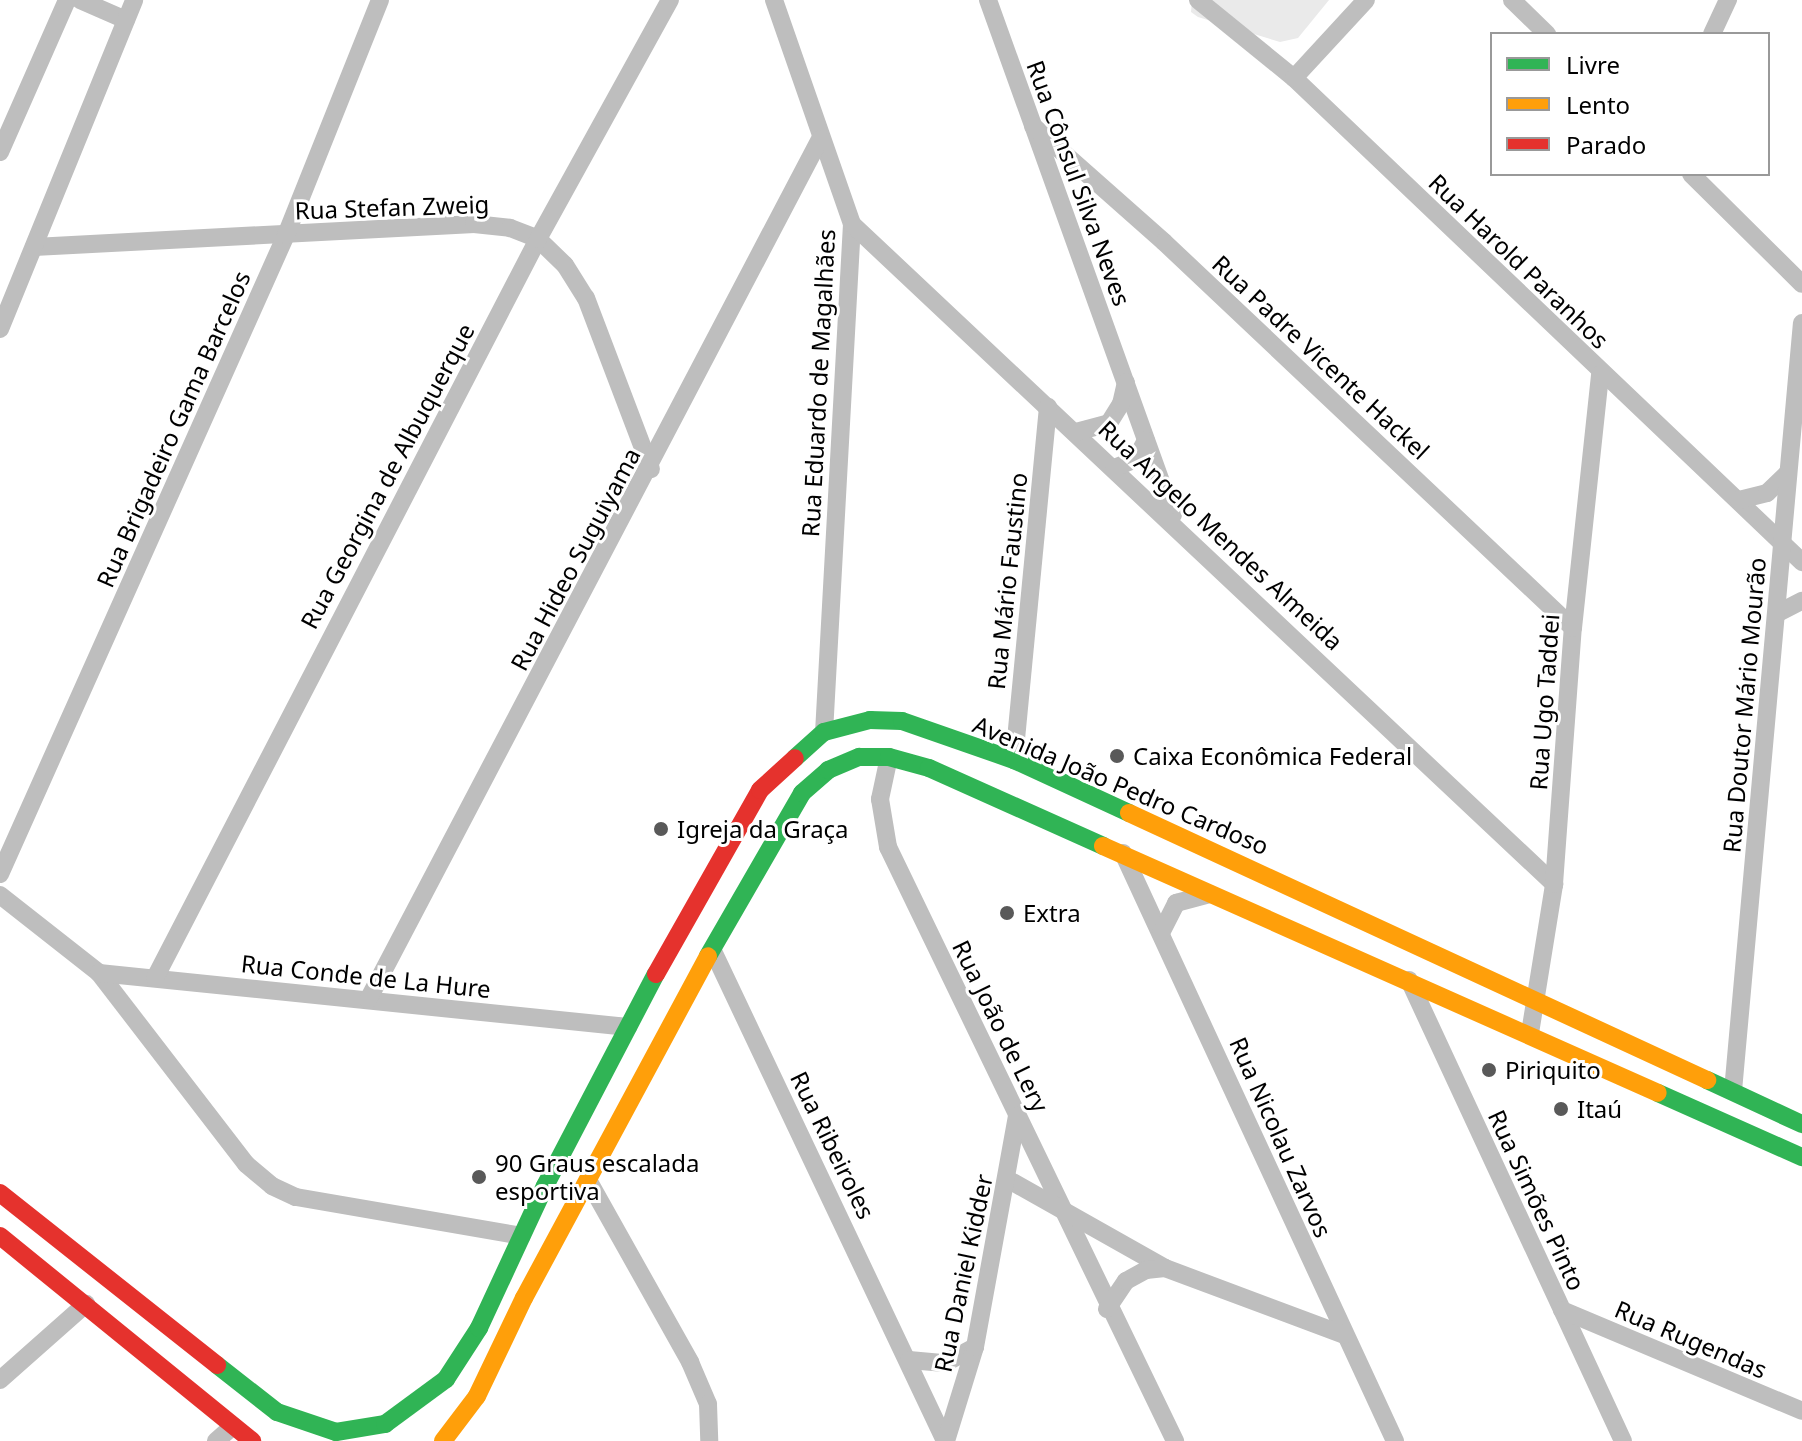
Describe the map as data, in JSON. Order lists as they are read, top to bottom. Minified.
{"streets":{"main road":["Avenida João Pedro Cardoso"],"street":["Rua Cônsul Silva Neves","Rua Stefan Zweig","Rua Harold Paranhos","Rua Padre Vicente Hackel","Rua Eduardo de Magalhães","Rua Brigadeiro Gama Barcelos","Rua Georgina de Albuquerque","Rua Angelo Mendes Almeida","Rua Hideo Suguiyama","Rua Mário Faustino","Rua Ugo Taddei","Rua Doutor Mário Mourão","Rua Conde de La Hure","Rua João de Lery","Rua Nicolau Zarvos","Rua Ribeiroles","Rua Simões Pinto","Rua Daniel Kidder","Rua Rugendas"]},"crossings":[["Rua Cônsul Silva Neves","Rua Padre Vicente Hackel"],["Rua Cônsul Silva Neves","Rua Angelo Mendes Almeida"],["Rua Stefan Zweig","Rua Brigadeiro Gama Barcelos"],["Rua Stefan Zweig","Rua Georgina de Albuquerque"],["Rua Stefan Zweig","Rua Hideo Suguiyama"],["Rua Harold Paranhos","Rua Ugo Taddei"],["Rua Harold Paranhos","Rua Doutor Mário Mourão"],["Rua Padre Vicente Hackel","Rua Ugo Taddei"],["Rua Eduardo de Magalhães","Rua Angelo Mendes Almeida"],["Rua Eduardo de Magalhães","Rua Hideo Suguiyama"],["Rua Eduardo de Magalhães","Avenida João Pedro Cardoso"],["Rua Georgina de Albuquerque","Rua Conde de La Hure"],["Rua Angelo Mendes Almeida","Rua Mário Faustino"],["Rua Angelo Mendes Almeida","Rua Ugo Taddei"],["Rua Hideo Suguiyama","Rua Conde de La Hure"],["Rua Mário Faustino","Avenida João Pedro Cardoso"],["Rua Ugo Taddei","Avenida João Pedro Cardoso"],["Rua Doutor Mário Mourão","Avenida João Pedro Cardoso"],["Avenida João Pedro Cardoso","Rua Conde de La Hure"],["Rua João de Lery","Rua Daniel Kidder"],["Rua Ribeiroles","Rua Daniel Kidder"],["Rua Simões Pinto","Rua Rugendas"]],"places":["Caixa Econômica Federal","Igreja da Graça","Extra","Piriquito","Itaú","90 Graus escalada esportiva"],"legend":["Livre","Lento","Parado"]}
